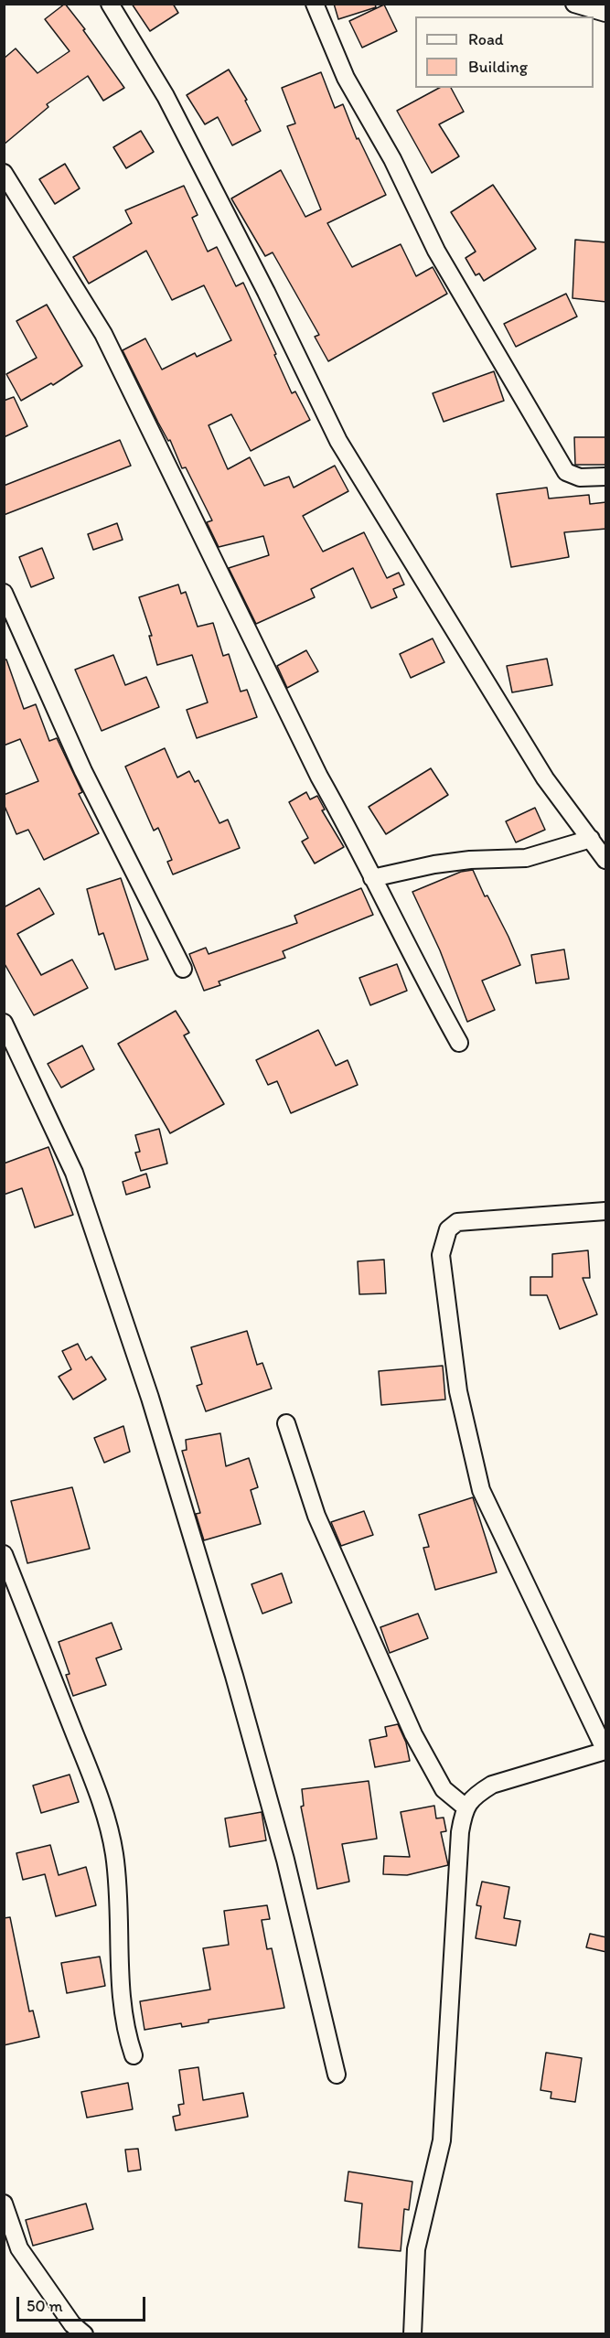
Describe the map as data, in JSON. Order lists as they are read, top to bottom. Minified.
{"legend":["Road","Building"],"scale_bar":"50 m"}
